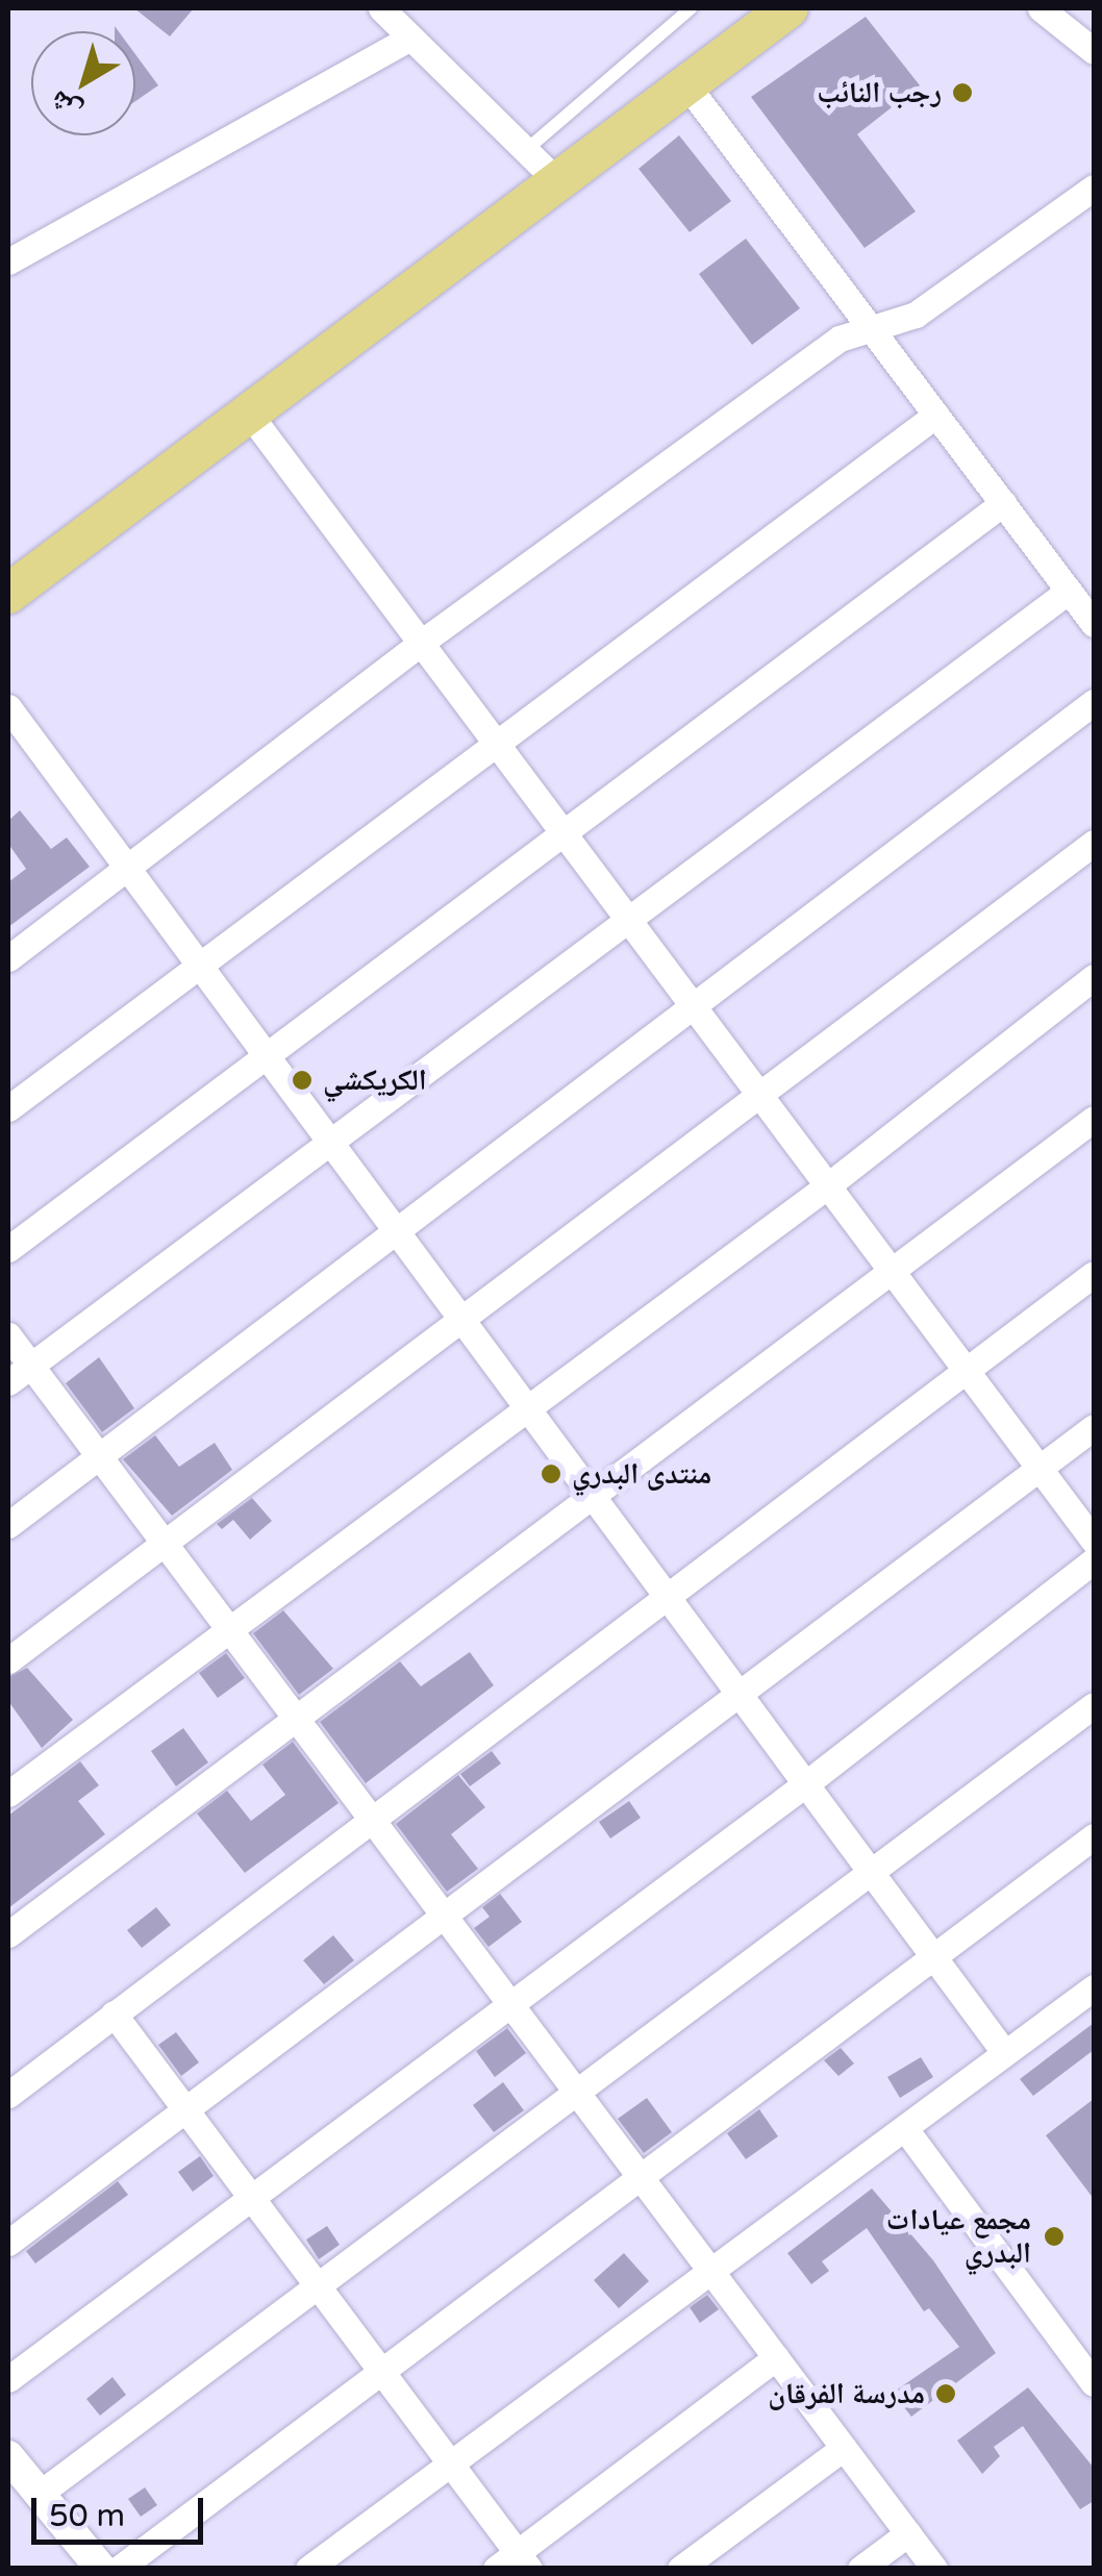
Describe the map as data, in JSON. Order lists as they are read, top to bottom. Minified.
{"places":["رجب النائب","الكريكشي","منتدى البدري","مجمع عيادات البدري","مدرسة الفرقان"],"scale_bar":"50 m","north":"bottom left"}
